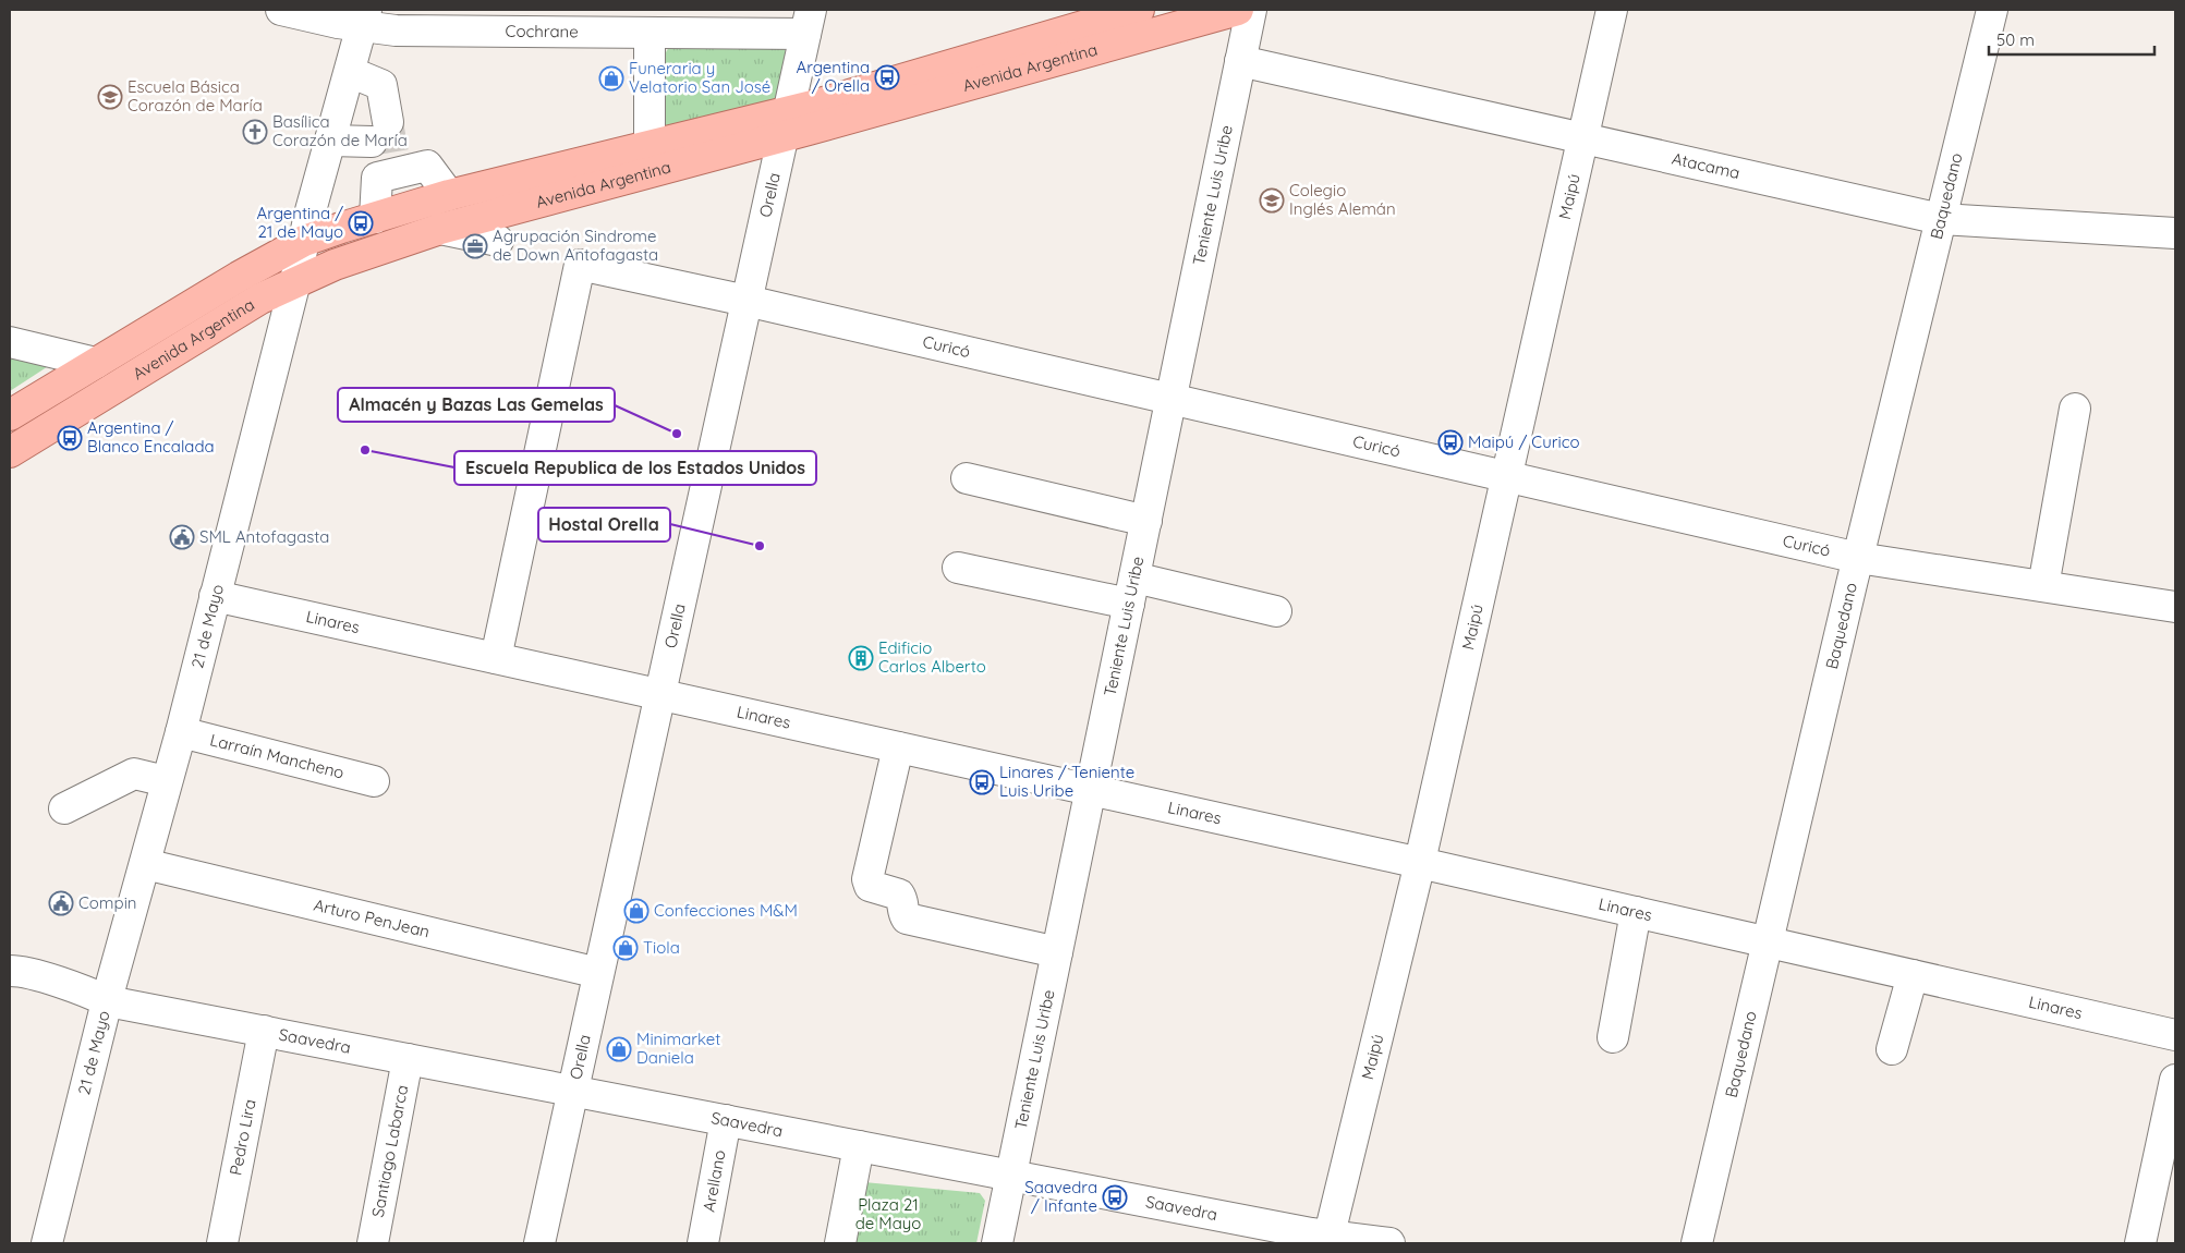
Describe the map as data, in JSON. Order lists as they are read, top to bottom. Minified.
{"streets":{"main road":["Avenida Argentina"],"street":["Cochrane","Atacama","Teniente Luis Uribe","Orella","Maipú","Baquedano","Curicó","Linares","21 de Mayo","Larraín Mancheno","Arturo PenJean","Saavedra","Pedro Lira","Santiago Labarca","Arellano"]},"crossings":[["Cochrane","Orella"],["Cochrane","21 de Mayo"],["Avenida Argentina","Orella"],["Avenida Argentina","21 de Mayo"],["Atacama","Teniente Luis Uribe"],["Atacama","Maipú"],["Atacama","Baquedano"],["Teniente Luis Uribe","Curicó"],["Teniente Luis Uribe","Linares"],["Teniente Luis Uribe","Saavedra"],["Orella","Curicó"],["Orella","Linares"],["Orella","Arturo PenJean"],["Orella","Saavedra"],["Maipú","Curicó"],["Maipú","Linares"],["Maipú","Saavedra"],["Baquedano","Curicó"],["Baquedano","Linares"],["Curicó","Linares"],["Linares","21 de Mayo"],["21 de Mayo","Larraín Mancheno"],["21 de Mayo","Arturo PenJean"],["21 de Mayo","Saavedra"],["Saavedra","Pedro Lira"],["Saavedra","Santiago Labarca"],["Saavedra","Arellano"]],"parks":["Plaza 21 de Mayo"],"places":{"bus stop":["Argentina / Orella","Argentina / 21 de Mayo","Argentina / Blanco Encalada","Maipú / Curico","Linares / Teniente Luis Uribe","Saavedra / Infante"],"shop":["Funeraria y Velatorio San José","Confecciones M&M","Tiola","Minimarket Daniela"],"school or university":["Escuela Básica Corazón de María","Colegio Inglés Alemán"],"church":["Basílica Corazón de María"],"office":["Agrupación Sindrome de Down Antofagasta"],"other":["Almacén y Bazas Las Gemelas","Escuela Republica de los Estados Unidos","Hostal Orella"],"public building":["SML Antofagasta","Compin"],"building":["Edificio Carlos Alberto"]},"scale_bar":"50 m"}
